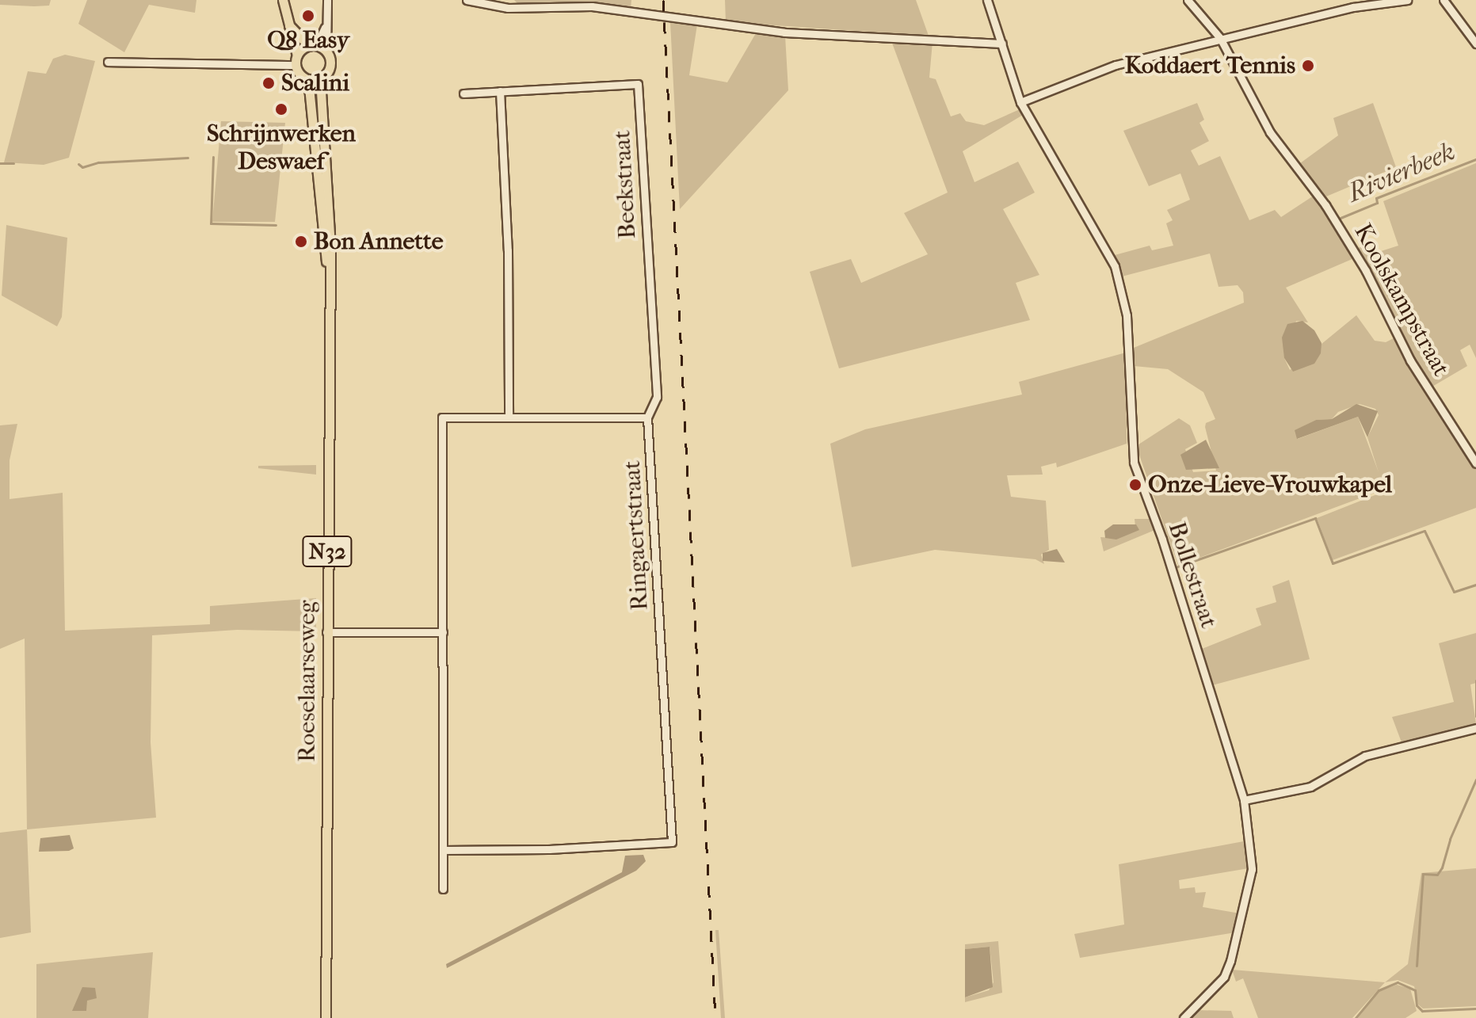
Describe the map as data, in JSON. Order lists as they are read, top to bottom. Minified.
{"streets":{"main road":["N32","Roeselaarseweg"],"street":["Beekstraat","Koolskampstraat","Ringaertstraat","Bollestraat"]},"crossings":[["Beekstraat","Ringaertstraat"],["N32","Roeselaarseweg"]],"water":["Rivierbeek"],"places":["Q8 Easy","Koddaert Tennis","Scalini","Schrijnwerken Deswaef","Bon Annette","Onze-Lieve-Vrouwkapel"]}
